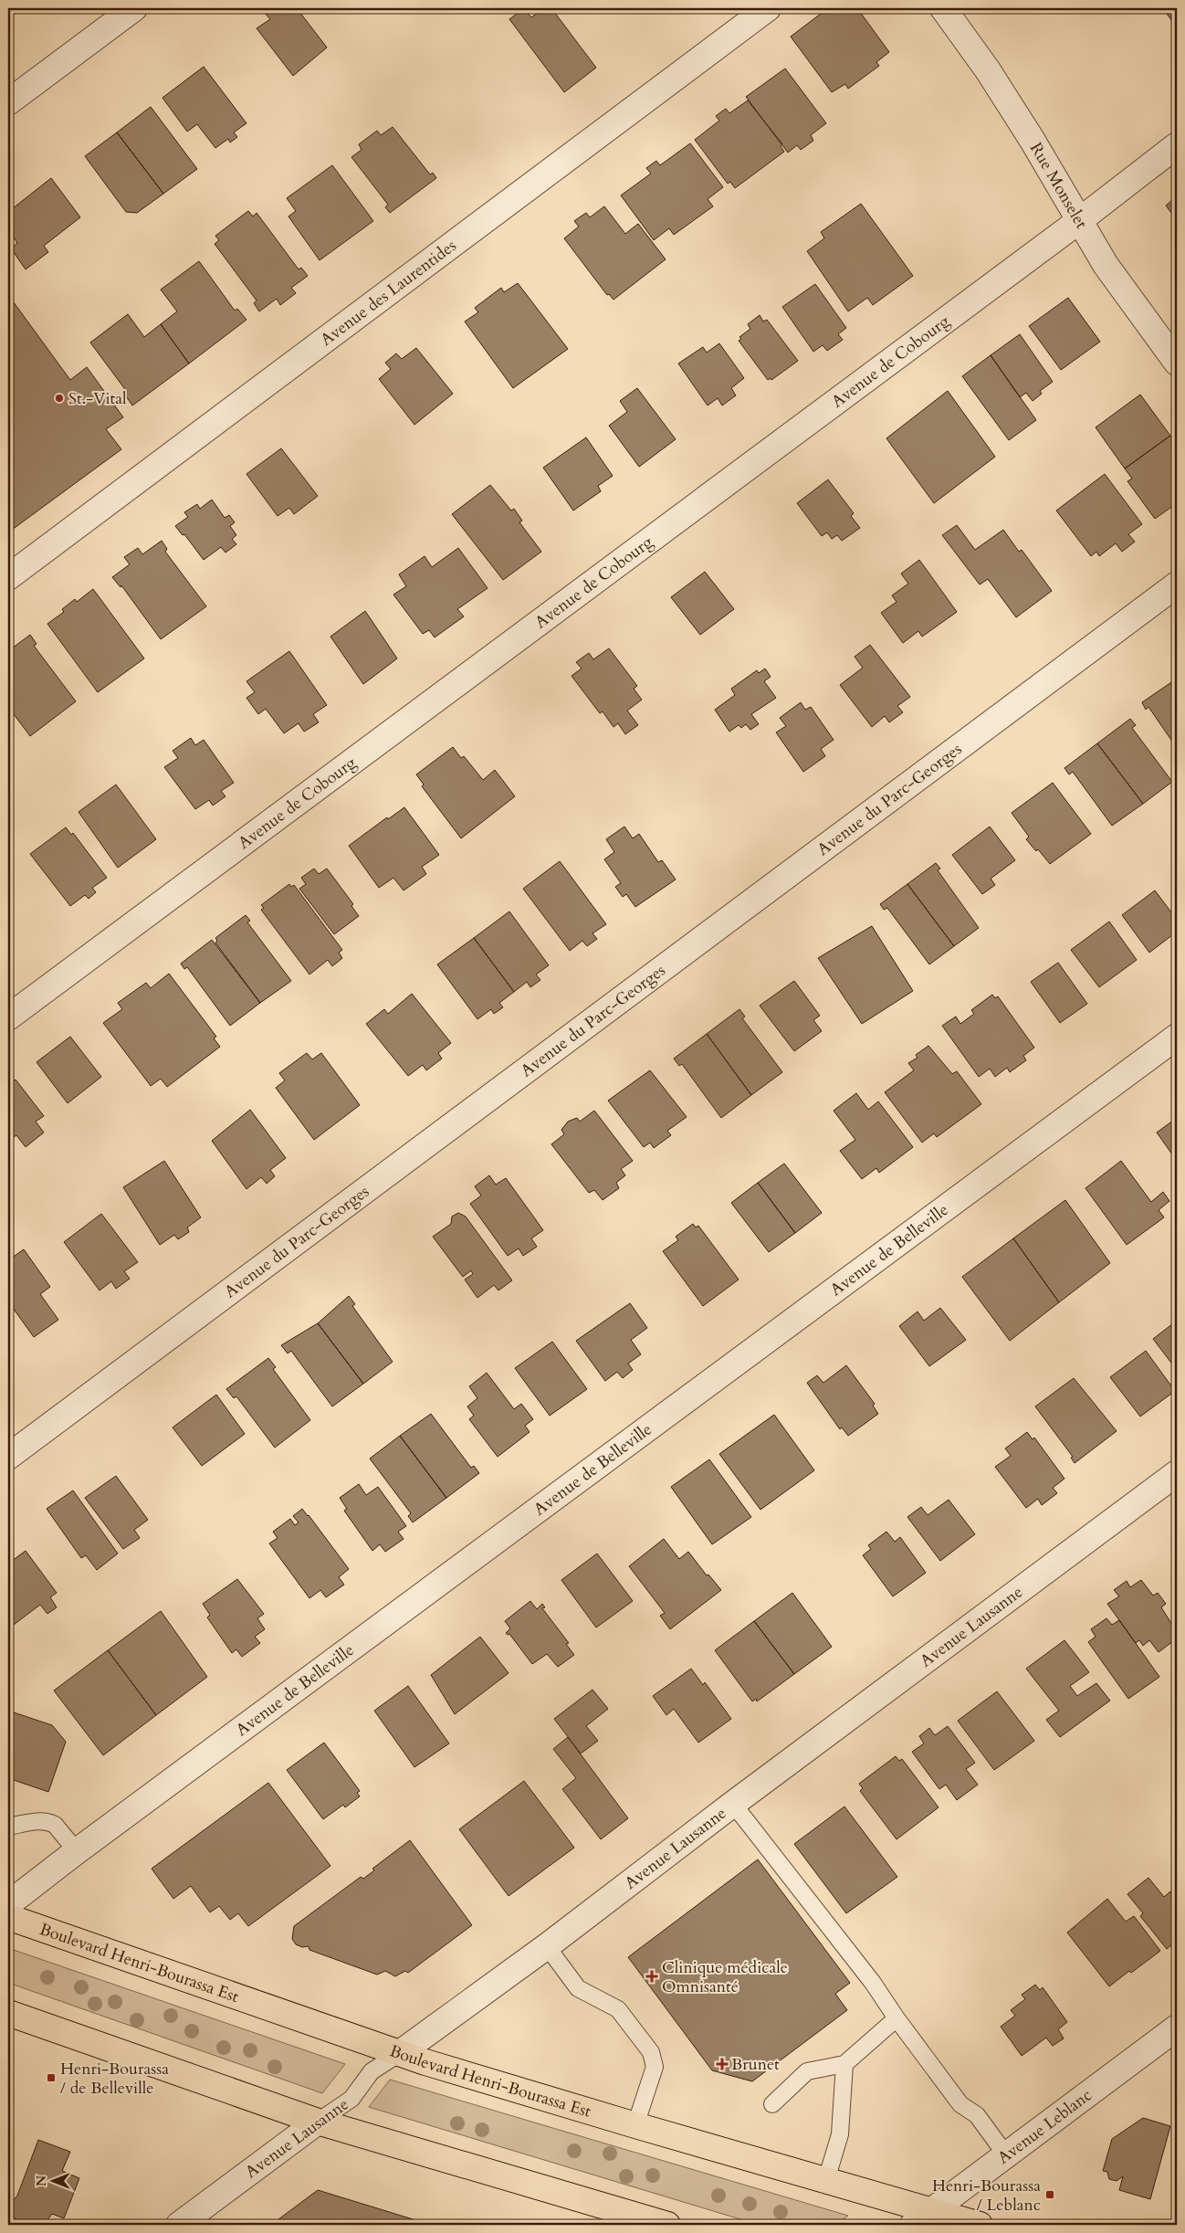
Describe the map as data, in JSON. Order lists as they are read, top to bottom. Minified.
{"streets":{"main road":["Boulevard Henri-Bourassa Est"],"street":["Rue Monselet","Avenue des Laurentides","Avenue de Cobourg","Avenue du Parc-Georges","Avenue de Belleville","Avenue Lausanne","Avenue Leblanc"]},"crossings":[["Rue Monselet","Avenue de Cobourg"],["Avenue Lausanne","Boulevard Henri-Bourassa Est"],["Boulevard Henri-Bourassa Est","Avenue Leblanc"]],"places":{"other":["St.-Vital"],"health":["Clinique médicale Omnisanté","Brunet"],"transit":["Henri-Bourassa / de Belleville","Henri-Bourassa / Leblanc"]},"north":"left"}
